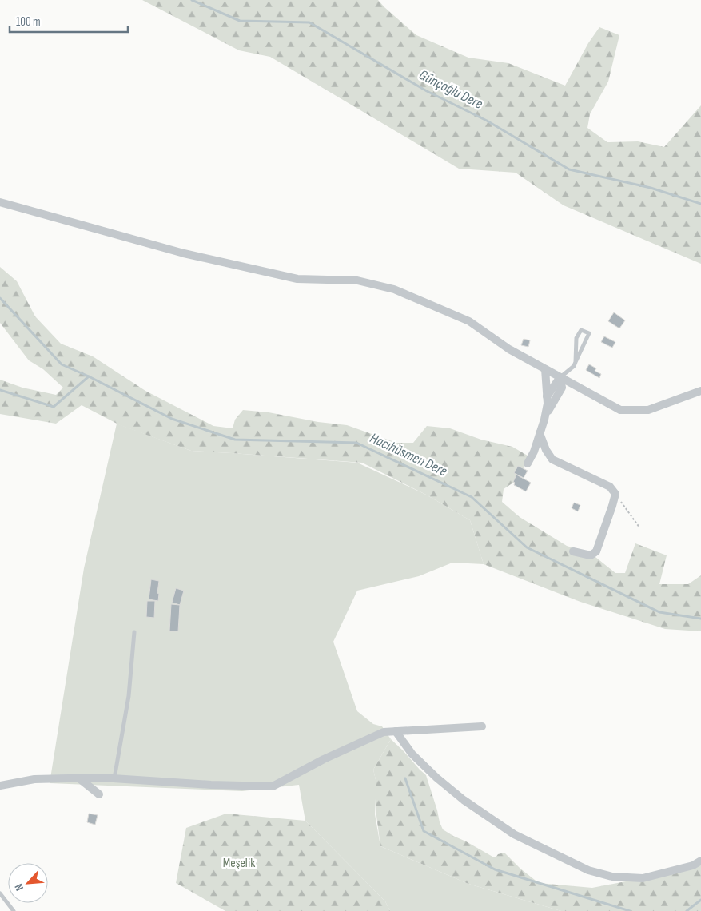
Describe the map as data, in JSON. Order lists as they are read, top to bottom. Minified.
{"water":["Günçoğlu Dere","Hacıhüsmen Dere"],"parks":["Meşelik"],"scale_bar":"100 m","north":"bottom left"}
